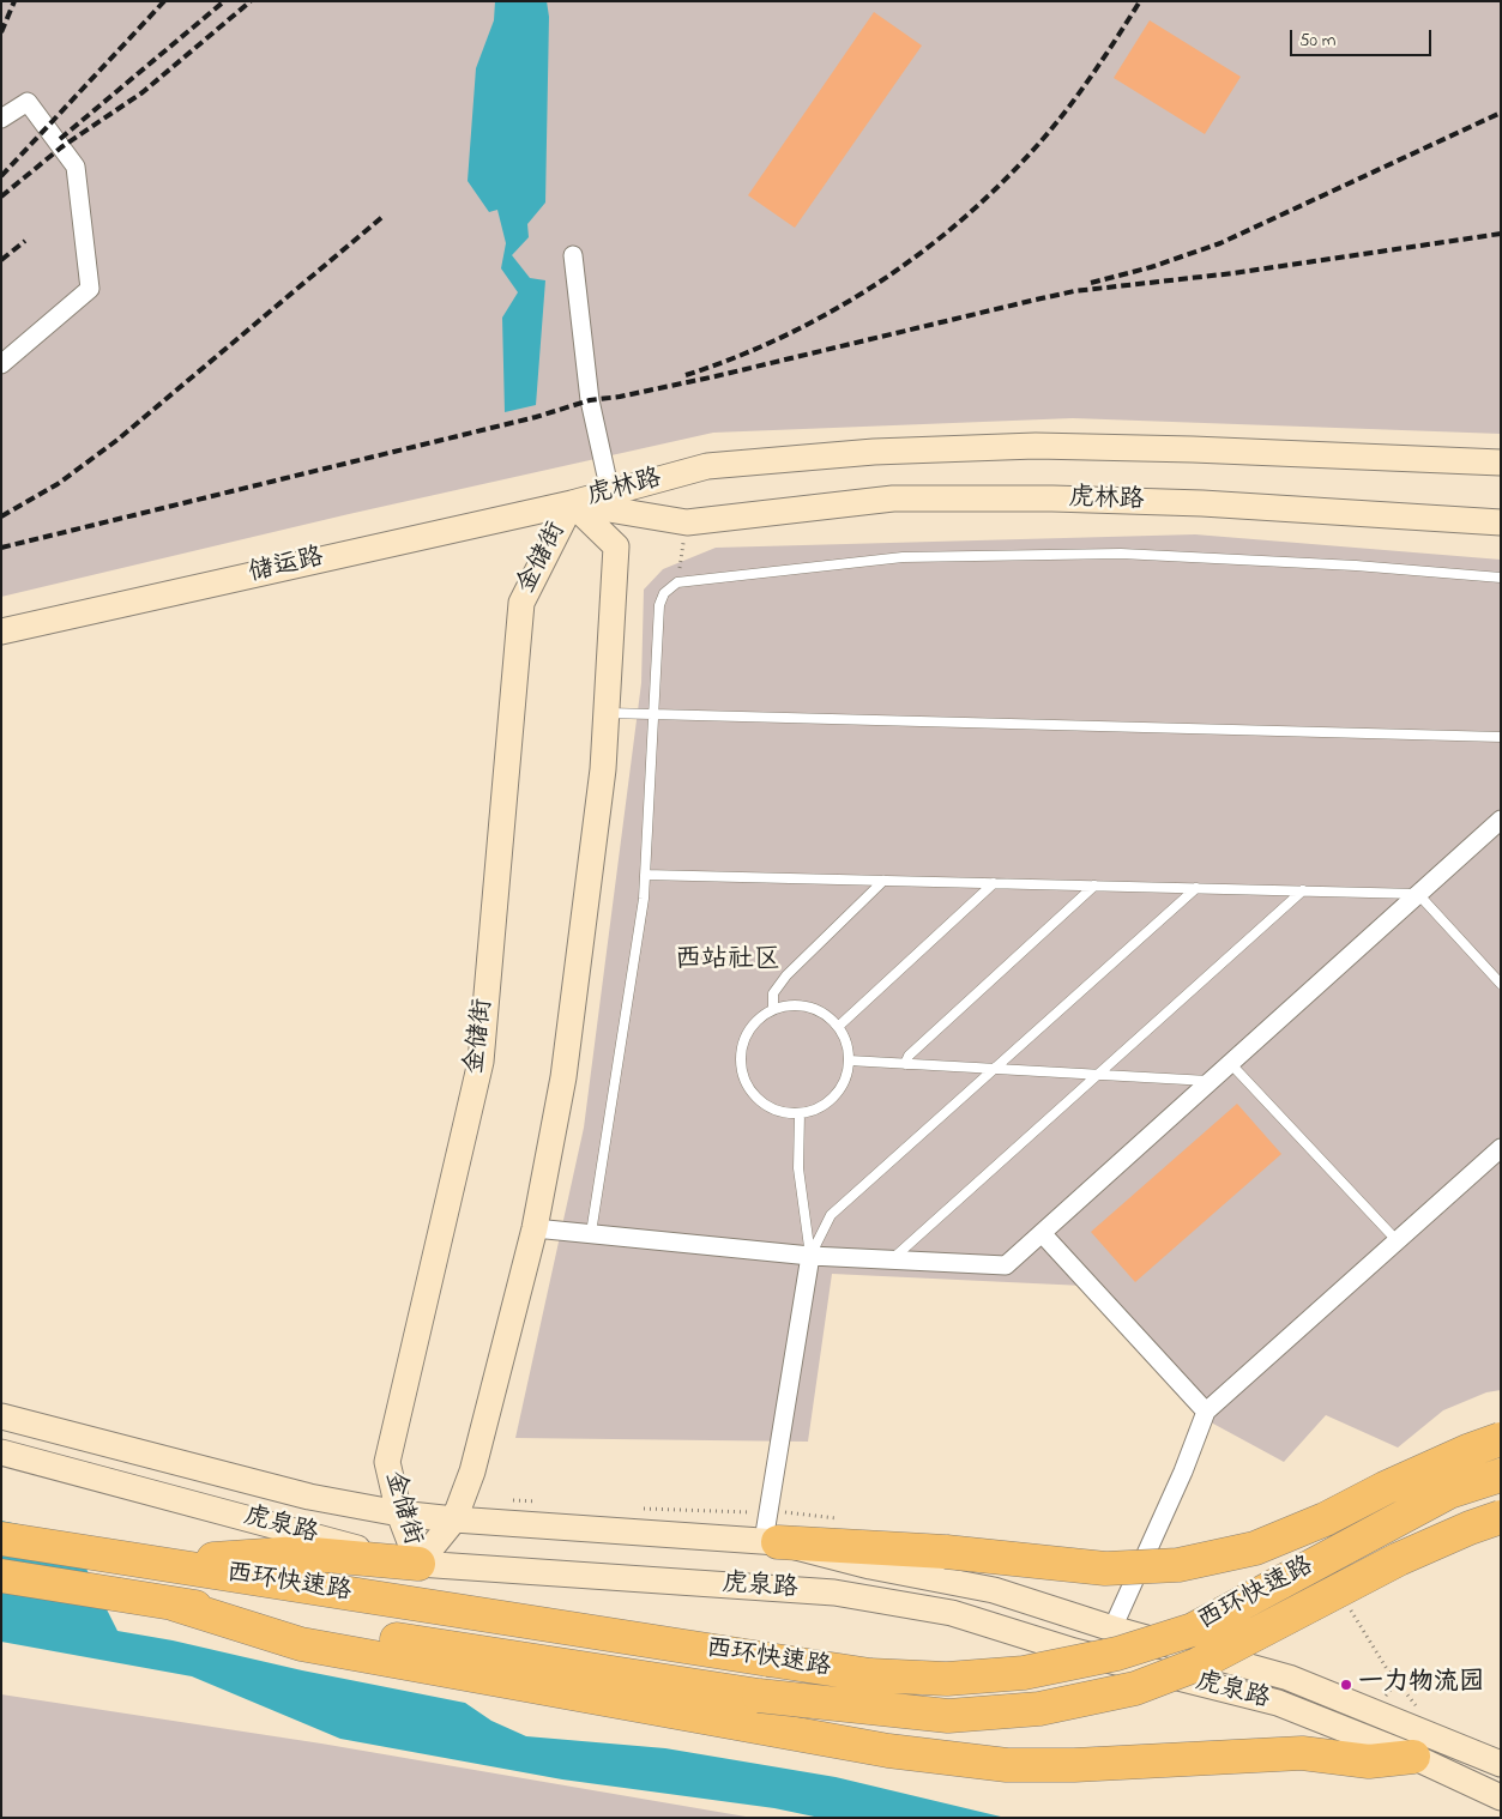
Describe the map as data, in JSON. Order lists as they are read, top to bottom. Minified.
{"streets":{"highway":["西环快速路"],"street":["虎林路","金储街","储运路","虎泉路"]},"crossings":[["虎林路","金储街"],["虎林路","储运路"],["金储街","储运路"],["金储街","虎泉路"]],"districts":["西站社区"],"places":["一力物流园"],"scale_bar":"50 m"}
